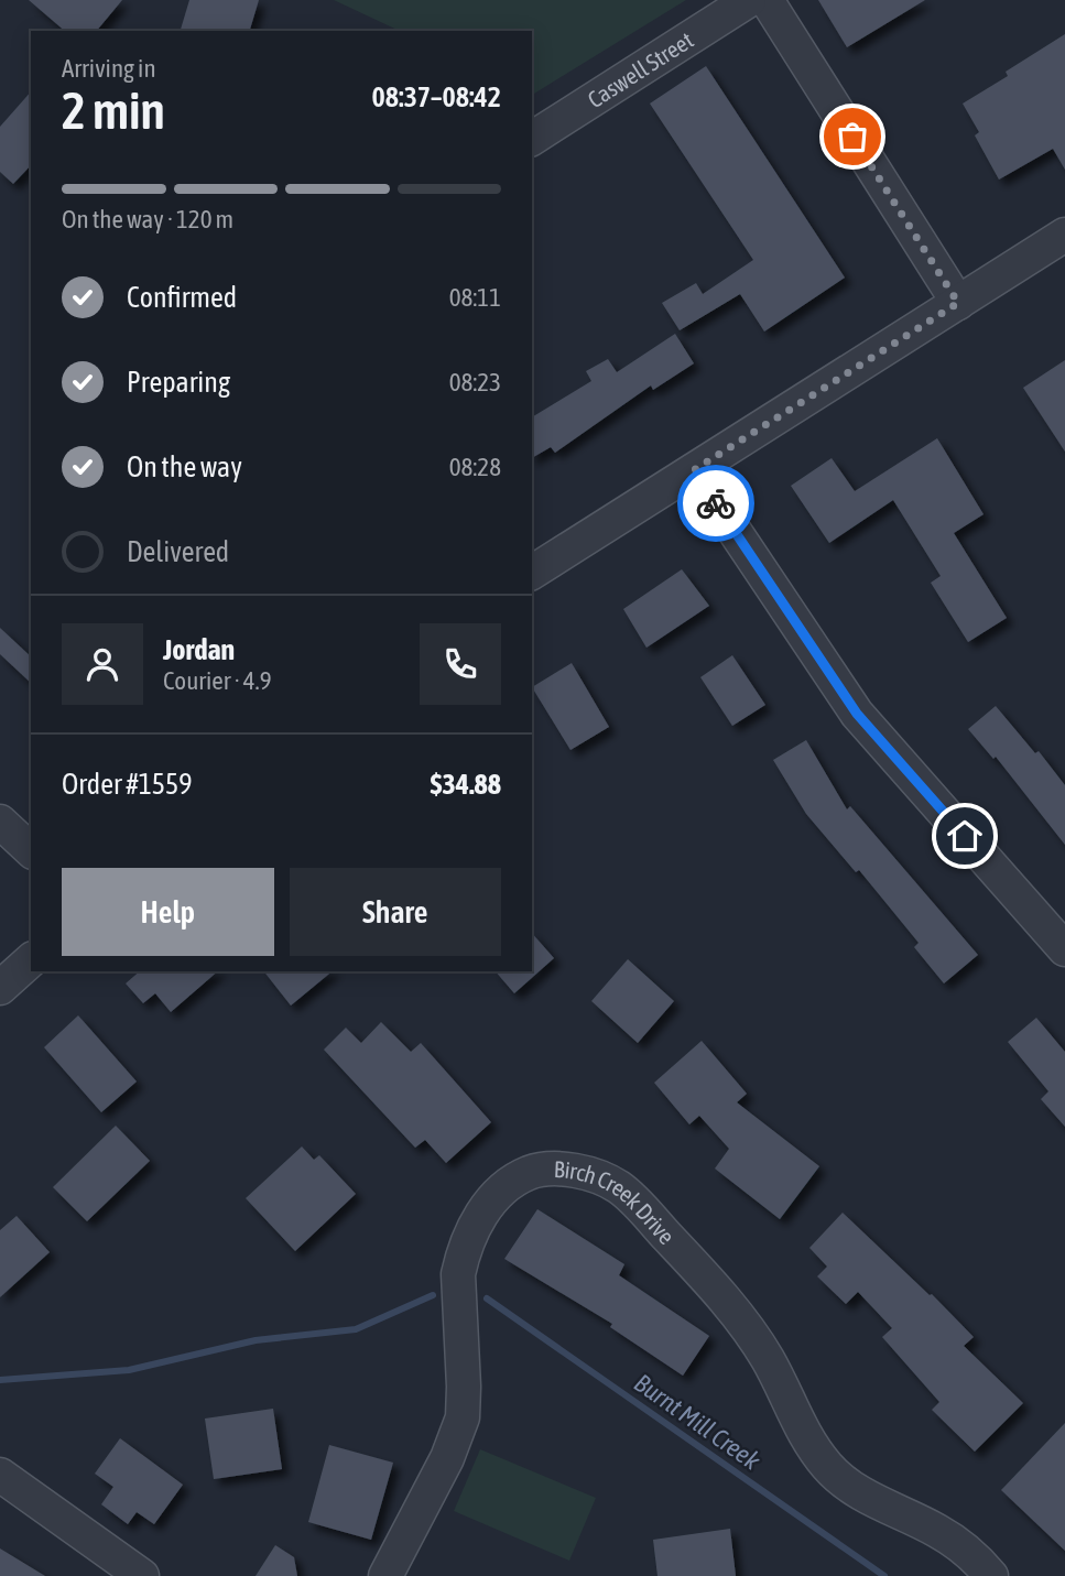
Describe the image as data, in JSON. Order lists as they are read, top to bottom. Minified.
{"streets":{"street":["Caswell Street","Birch Creek Drive"]},"water":["Burnt Mill Creek"],"page":{"heading":["2 min","Arriving in","08:37–08:42"],"panel":["Jordan","Courier · 4.9","Order #1559","$34.88"],"bar":"On the way · 120 m","list":[["Confirmed","08:11"],["Preparing","08:23"],["On the way","08:28"],"Delivered"],"buttons":["Help","Share"]}}
